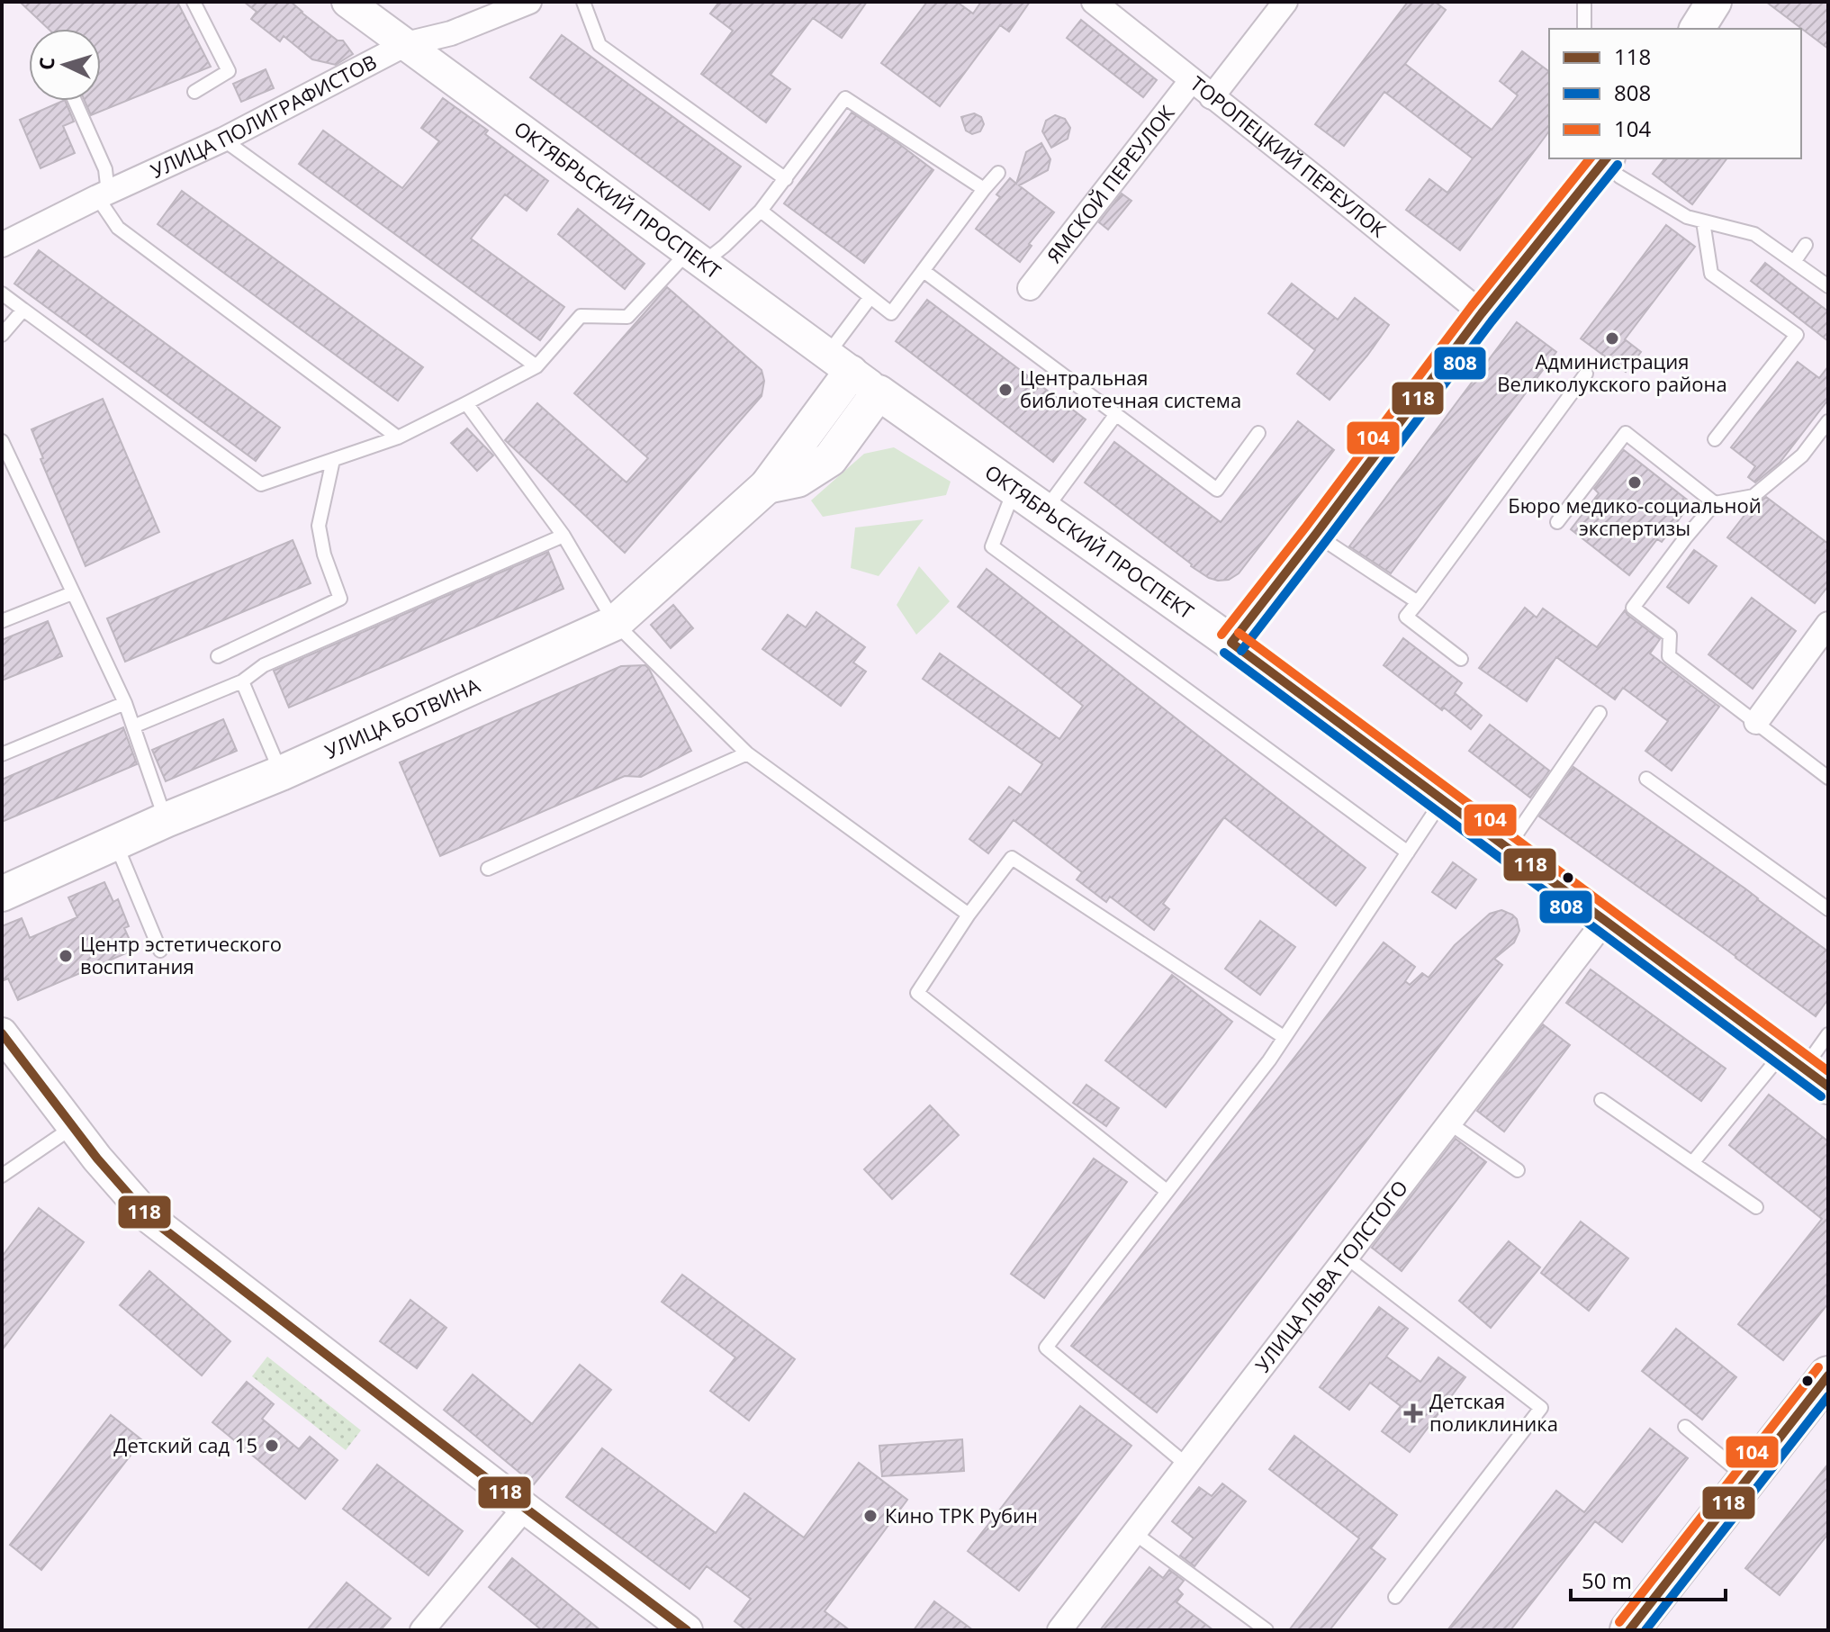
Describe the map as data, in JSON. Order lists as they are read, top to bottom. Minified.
{"streets":{"main road":["ОКТЯБРЬСКИЙ ПРОСПЕКТ","УЛИЦА БОТВИНА"],"street":["УЛИЦА ПОЛИГРАФИСТОВ","ТОРОПЕЦКИЙ ПЕРЕУЛОК","ЯМСКОЙ ПЕРЕУЛОК","УЛИЦА ЛЬВА ТОЛСТОГО"]},"crossings":[["УЛИЦА ПОЛИГРАФИСТОВ","ОКТЯБРЬСКИЙ ПРОСПЕКТ"],["ТОРОПЕЦКИЙ ПЕРЕУЛОК","ЯМСКОЙ ПЕРЕУЛОК"],["ОКТЯБРЬСКИЙ ПРОСПЕКТ","УЛИЦА БОТВИНА"],["ОКТЯБРЬСКИЙ ПРОСПЕКТ","УЛИЦА ЛЬВА ТОЛСТОГО"]],"places":{"other":["Администрация Великолукского района","Центральная библиотечная система","Бюро медико-социальной экспертизы","Центр эстетического воспитания","Детский сад 15","Кино ТРК Рубин"],"health":["Детская поликлиника"]},"lines":["transit line 118","transit line 104","transit line 808"],"legend":["118","808","104"],"scale_bar":"50 m","north":"left"}
